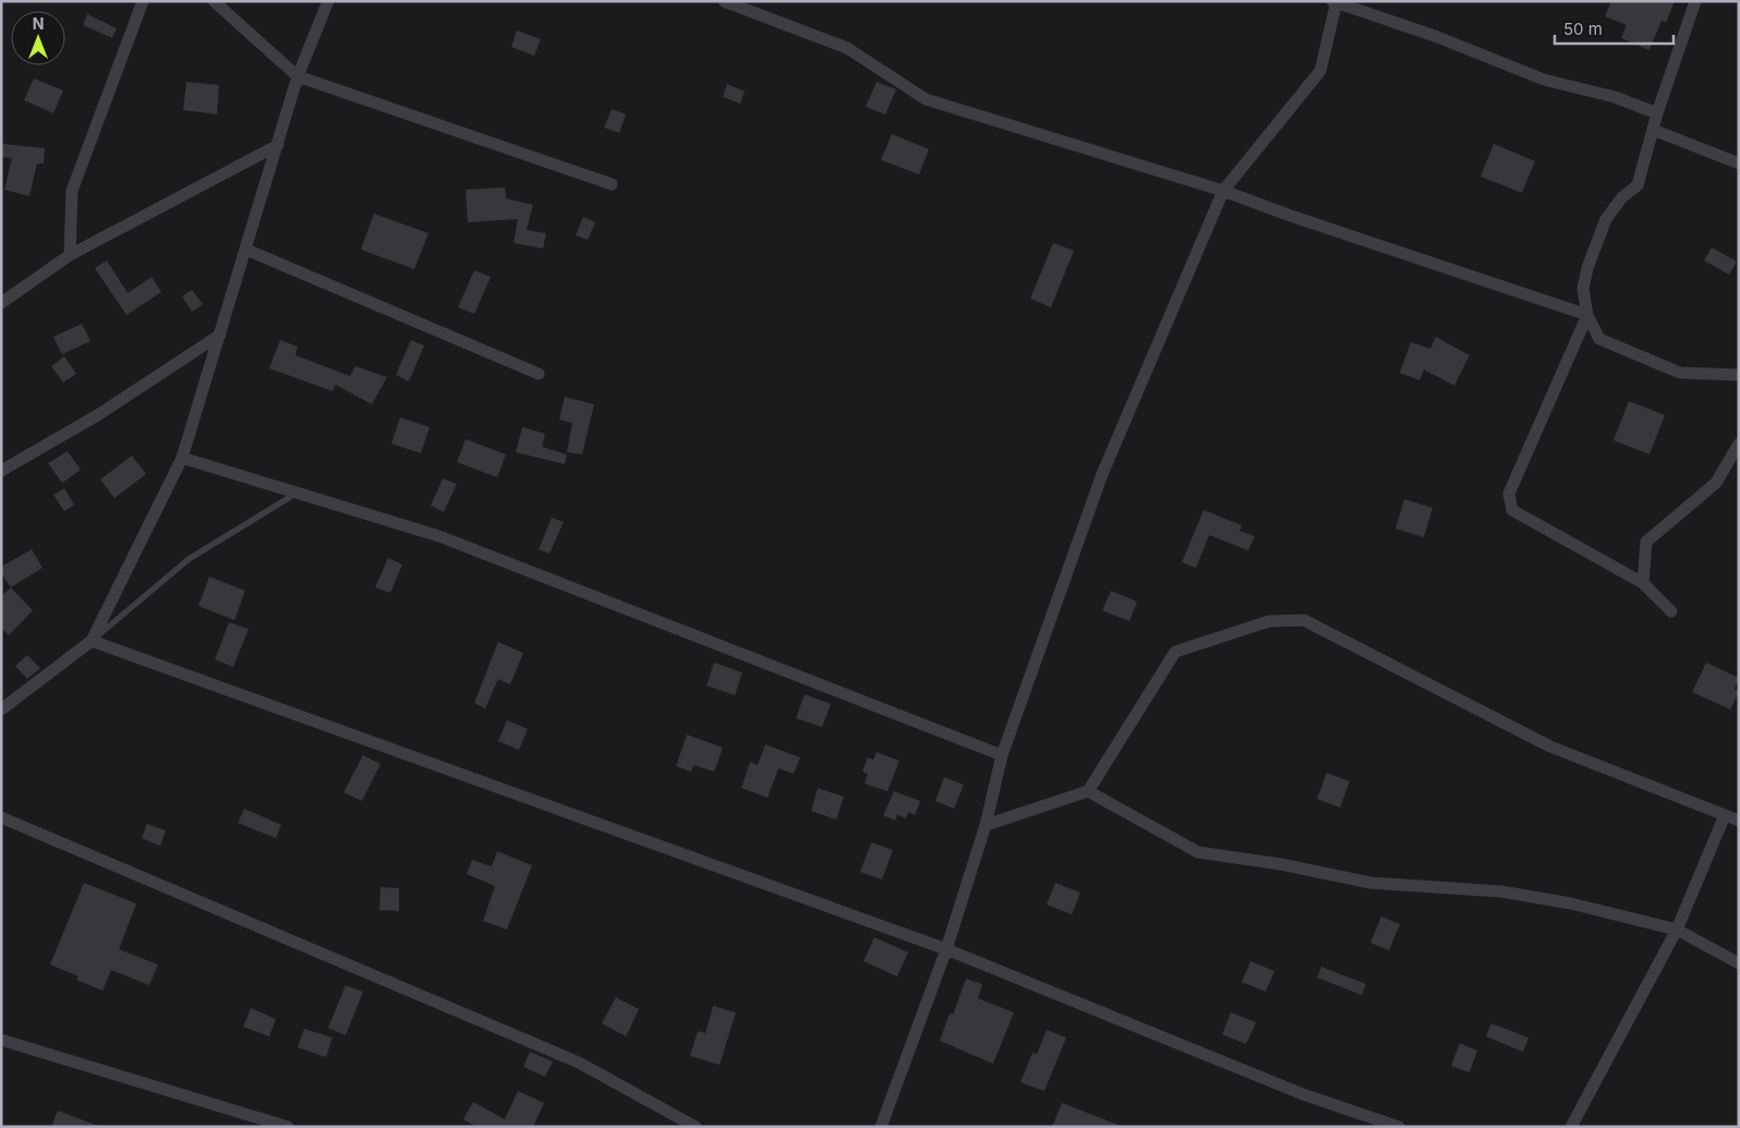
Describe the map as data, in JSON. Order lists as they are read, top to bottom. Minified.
{"scale_bar":"50 m","north":"top"}
